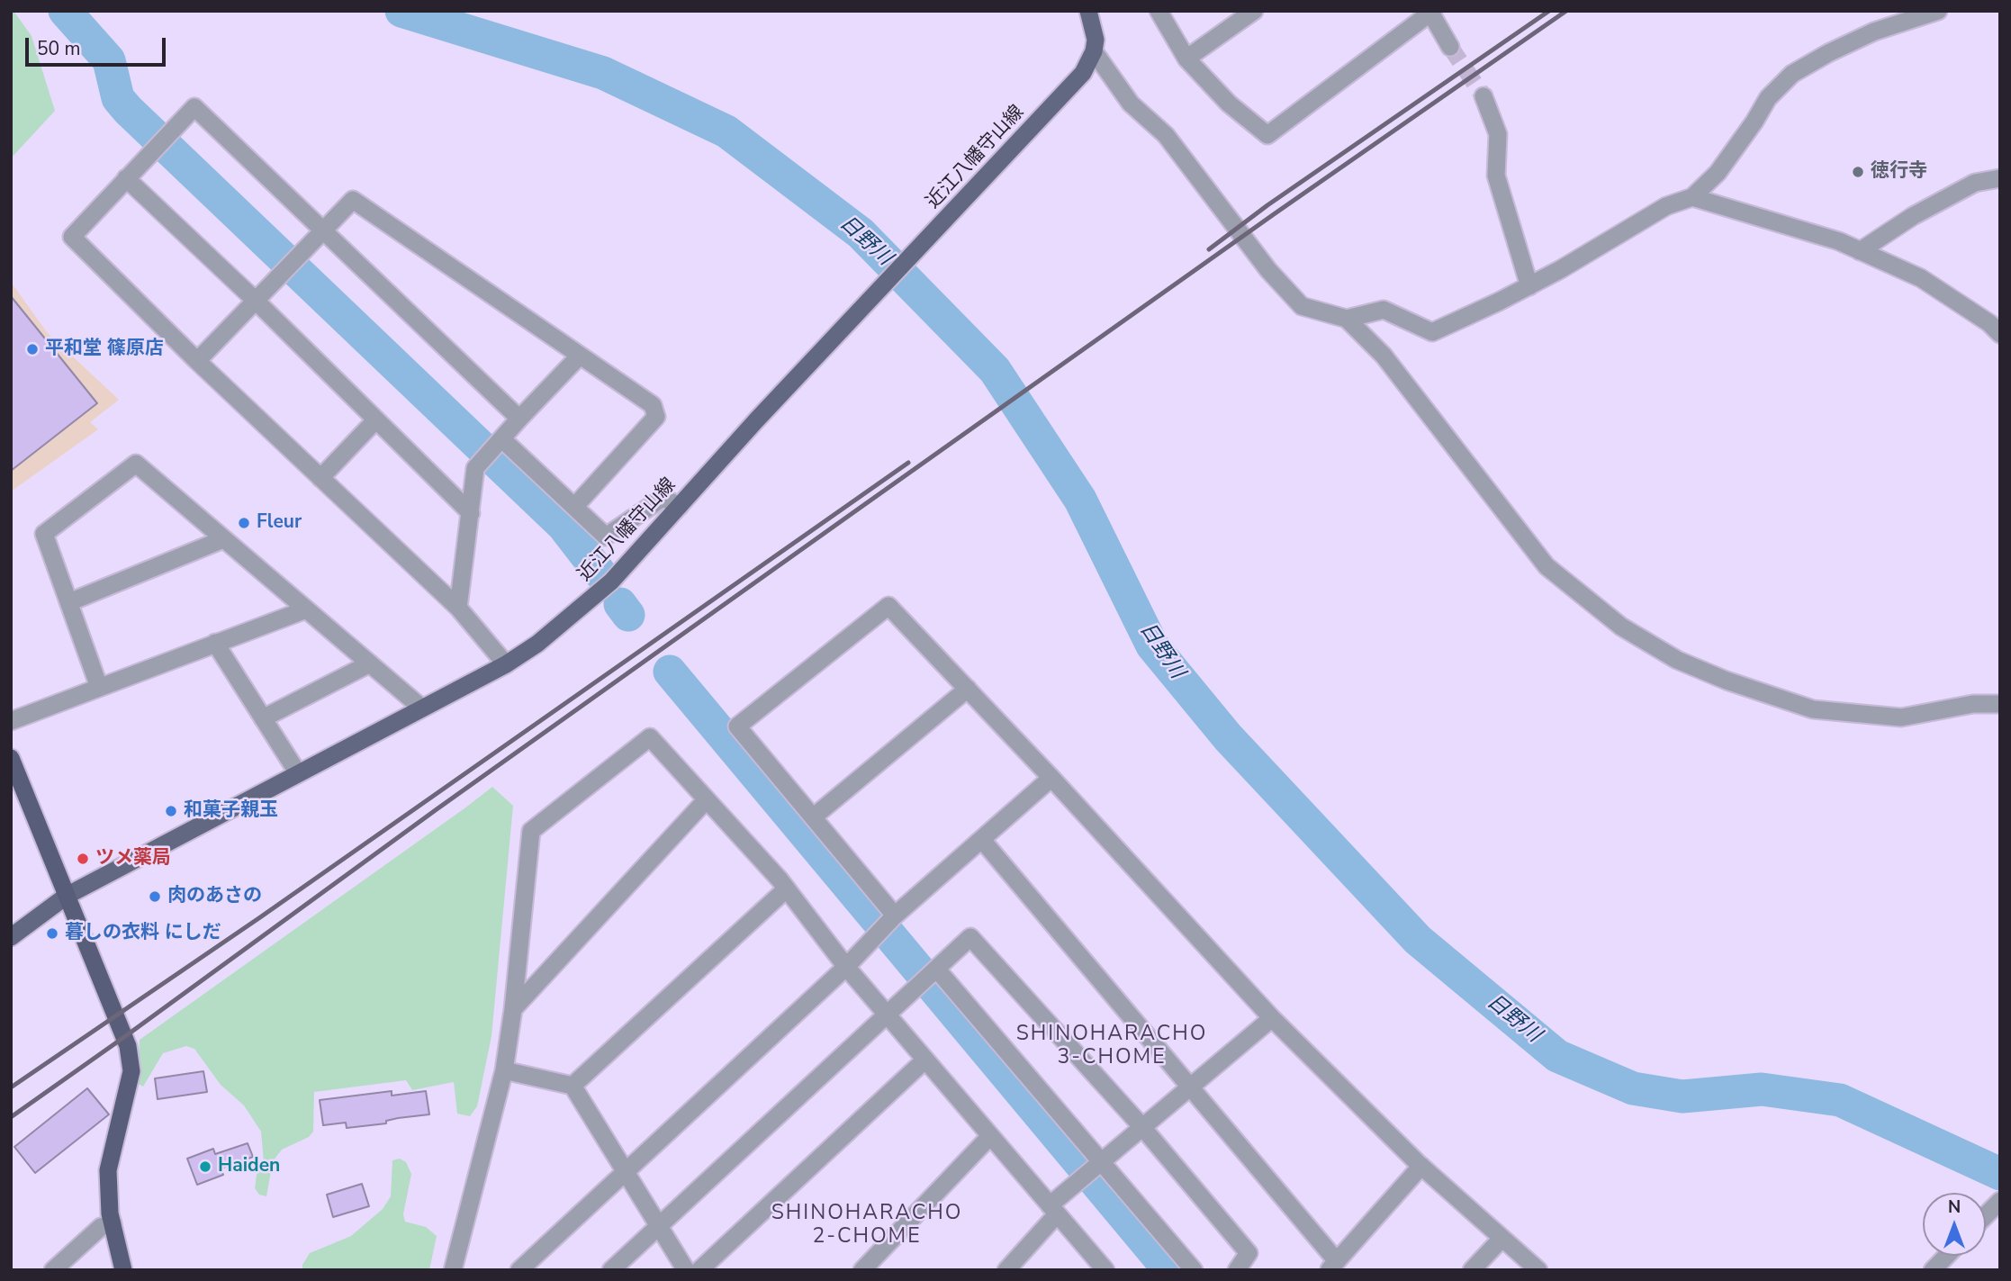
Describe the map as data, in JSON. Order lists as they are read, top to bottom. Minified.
{"streets":{"main road":["近江八幡守山線"]},"districts":["SHINOHARACHO 3-CHOME","SHINOHARACHO 2-CHOME"],"water":["日野川"],"places":["徳行寺","平和堂 篠原店","Fleur","和菓子親玉","ツメ薬局","肉のあさの","暮しの衣料 にしだ","Haiden"],"scale_bar":"50 m","north":"top"}
